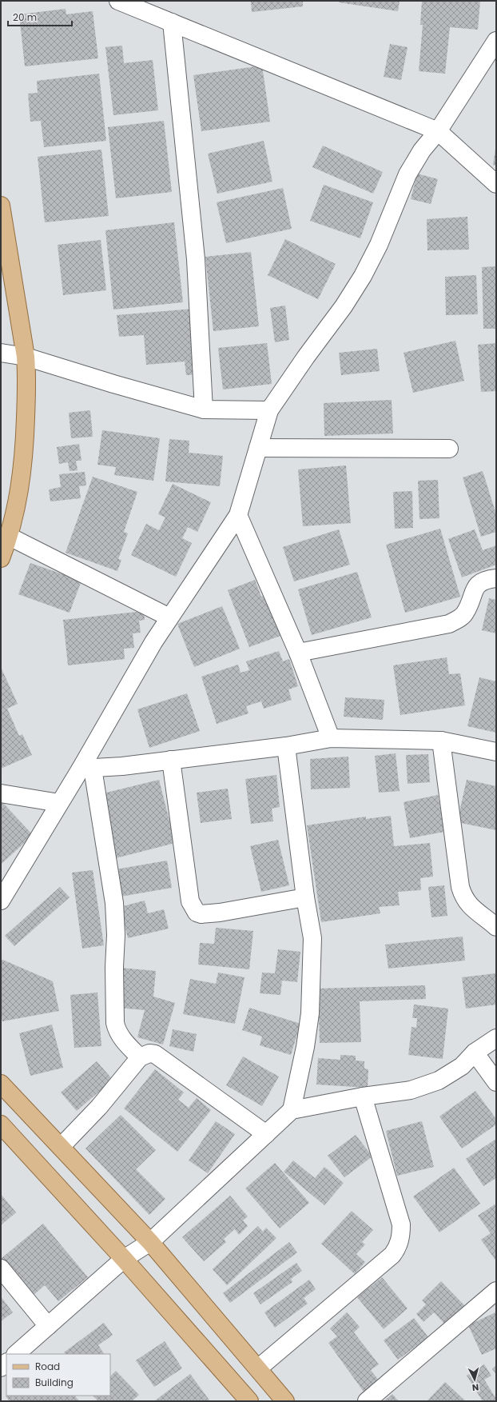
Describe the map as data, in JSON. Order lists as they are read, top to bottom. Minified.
{"legend":["Road","Building"],"scale_bar":"20 m","north":"bottom"}
